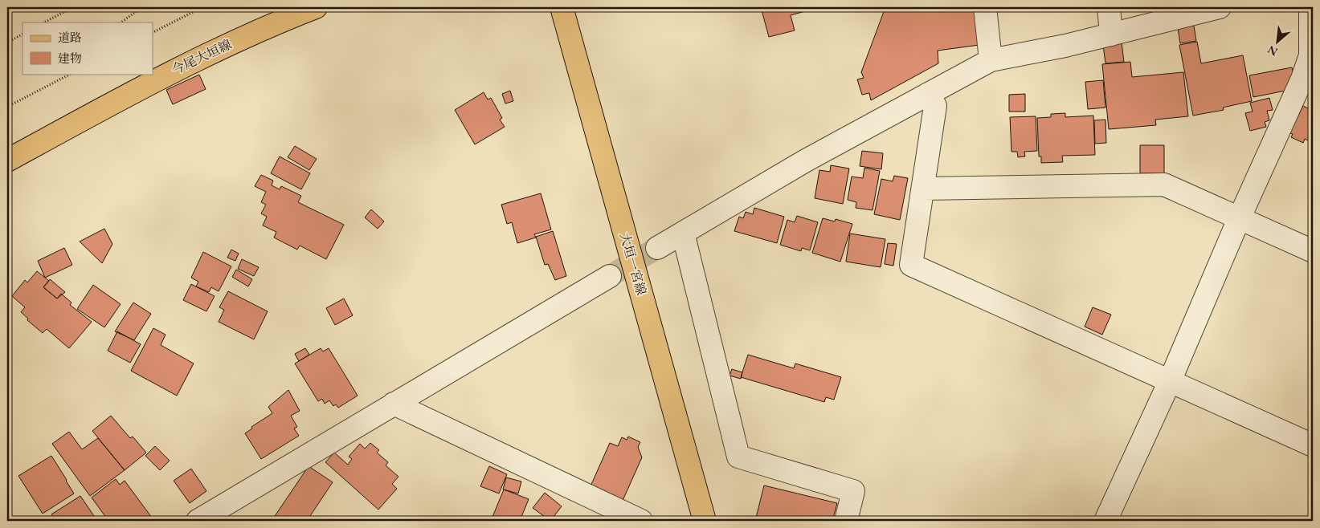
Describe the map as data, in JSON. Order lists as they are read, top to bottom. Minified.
{"streets":{"main road":["今尾大垣線","大垣一宮線"]},"legend":["道路","建物"],"north":"bottom left"}
